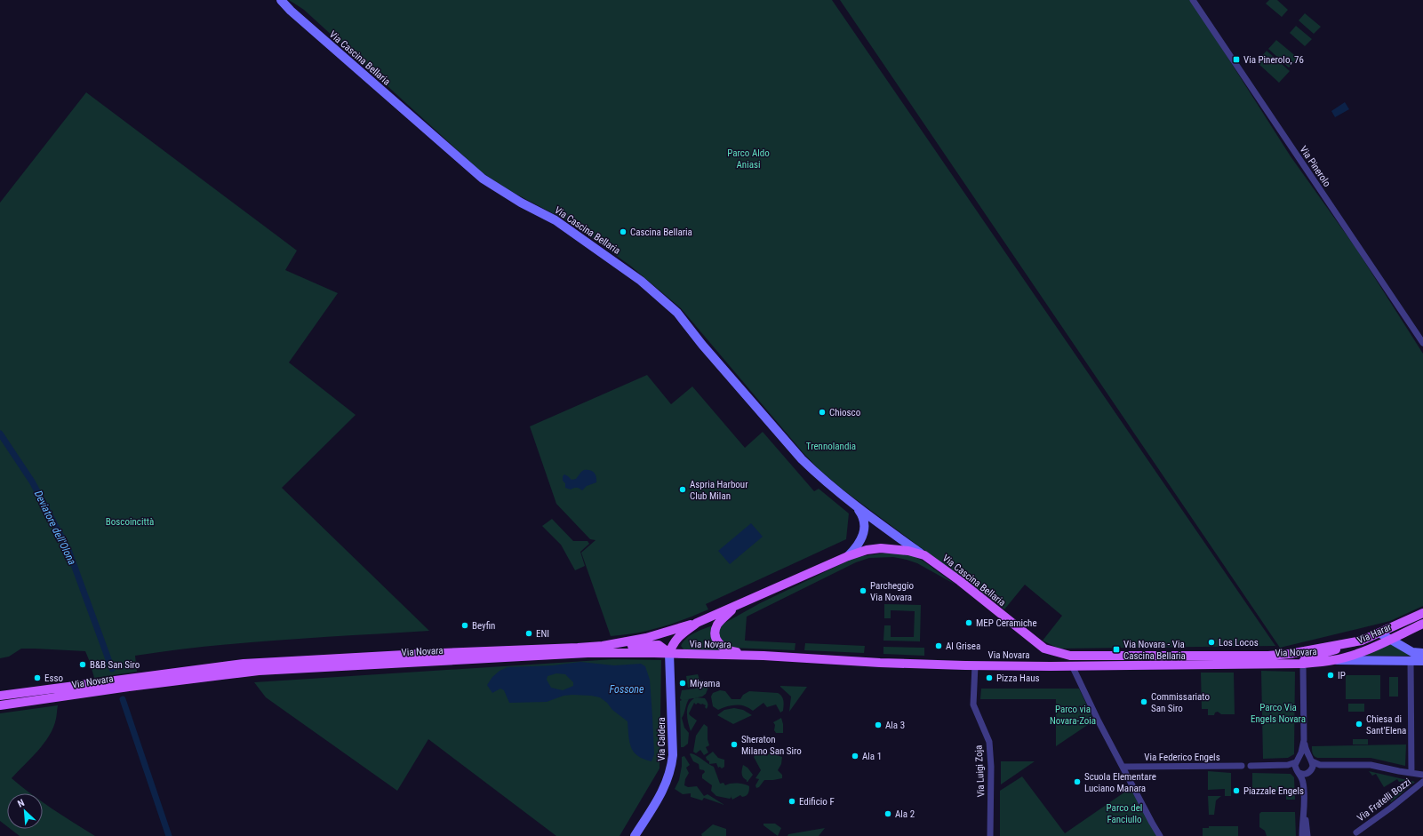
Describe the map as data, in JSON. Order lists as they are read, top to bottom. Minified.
{"streets":{"main road":["Via Cascina Bellaria","Via Harar","Via Novara"],"street":["Via Pinerolo","Via Caldera","Via Federico Engels","Via Luigi Zoja","Via Fratelli Bozzi"]},"crossings":[["Via Cascina Bellaria","Via Novara"],["Via Harar","Via Novara"],["Via Novara","Via Caldera"],["Via Novara","Via Luigi Zoja"]],"water":["Deviatore dell'Olona","Fossone"],"parks":["Parco Aldo Aniasi","Trennolandia","Boscoincittà","Parco Via Engels Novara","Parco via Novara-Zoia","Parco del Fanciullo"],"places":{"transit":["Via Pinerolo, 76","Via Novara - Via Cascina Bellaria"],"other":["Cascina Bellaria","Chiosco","Aspria Harbour Club Milan","Parcheggio Via Novara","MEP Ceramiche","Beyfin","ENI","Los Locos","Al Grisea","B&B San Siro","IP","Esso","Pizza Haus","Miyama","Commissariato San Siro","Chiesa di Sant'Elena","Ala 3","Sheraton Milano San Siro","Ala 1","Scuola Elementare Luciano Manara","Piazzale Engels","Edificio F","Ala 2"]},"north":"top left"}
